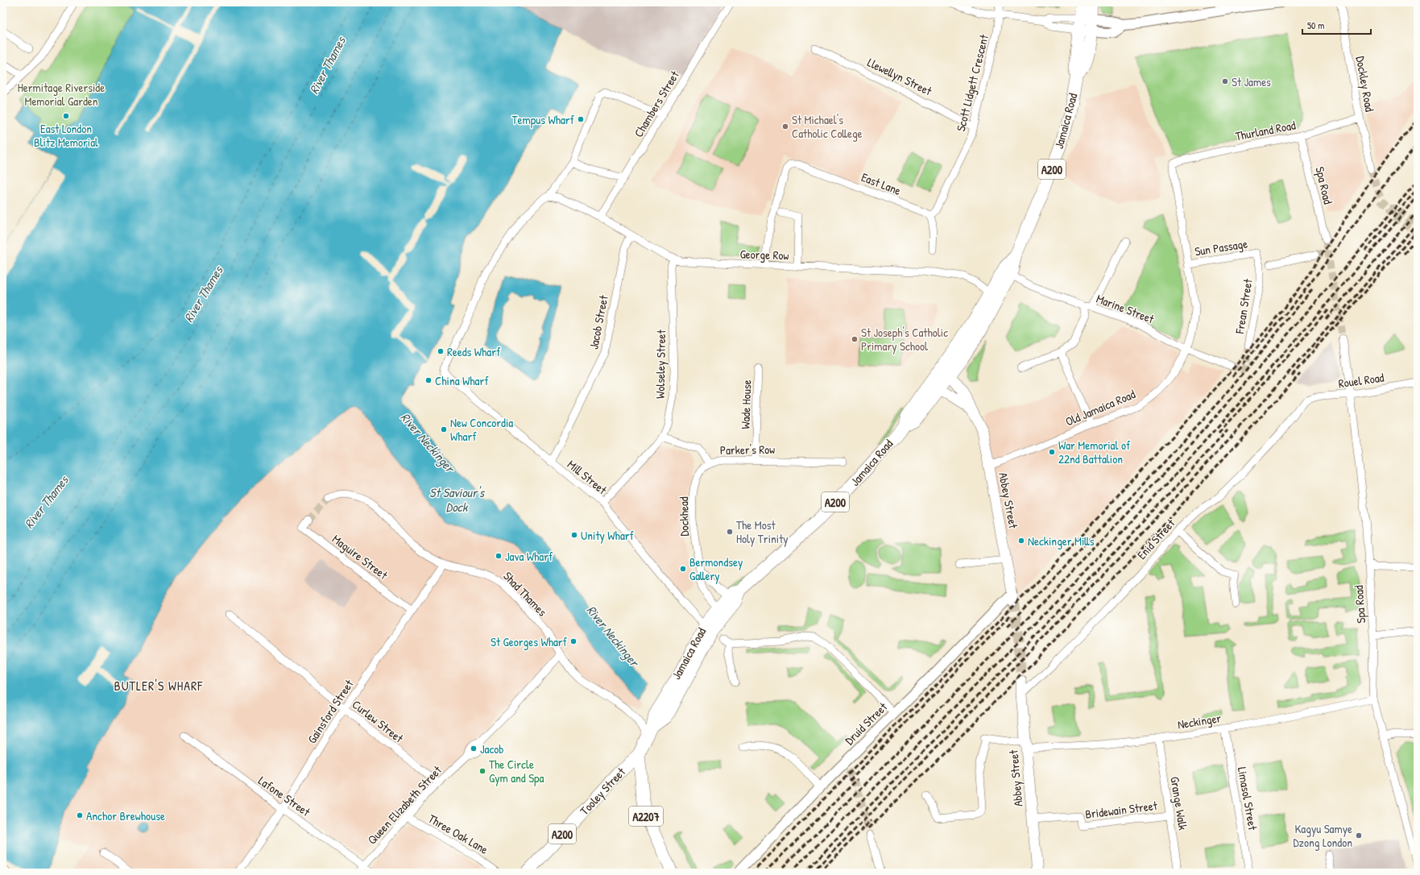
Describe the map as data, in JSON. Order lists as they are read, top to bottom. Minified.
{"streets":{"main road":["Jamaica Road","A200","Abbey Street","Tooley Street","A2207"],"street":["Llewellyn Street","Scott Lidgett Crescent","Dockley Road","Chambers Street","Thurland Road","East Lane","Spa Road","Sun Passage","George Row","Frean Street","Marine Street","Jacob Street","Wolseley Street","Rouel Road","Wade House","Old Jamaica Road","Parker's Row","Mill Street","Dockhead","Enid Street","Maguire Street","Shad Thames","Gainsford Street","Curlew Street","Neckinger","Druid Street","Lafone Street","Limasol Street","Grange Walk","Queen Elizabeth Street","Bridewain Street","Three Oak Lane"]},"crossings":[["Llewellyn Street","Scott Lidgett Crescent"],["Scott Lidgett Crescent","East Lane"],["Dockley Road","Thurland Road"],["Chambers Street","George Row"],["Jamaica Road","George Row"],["Jamaica Road","Marine Street"],["Jamaica Road","Mill Street"],["Jamaica Road","Abbey Street"],["Jamaica Road","Dockhead"],["Jamaica Road","Shad Thames"],["Jamaica Road","Tooley Street"],["Thurland Road","Spa Road"],["Thurland Road","Old Jamaica Road"],["East Lane","George Row"],["Spa Road","Rouel Road"],["Spa Road","Neckinger"],["Sun Passage","Frean Street"],["Sun Passage","Old Jamaica Road"],["George Row","Jacob Street"],["George Row","Wolseley Street"],["George Row","Mill Street"],["Marine Street","Old Jamaica Road"],["Jacob Street","Mill Street"],["Wolseley Street","Parker's Row"],["Wolseley Street","Mill Street"],["Rouel Road","Enid Street"],["Wade House","Parker's Row"],["Old Jamaica Road","Abbey Street"],["Parker's Row","Dockhead"],["Abbey Street","Enid Street"],["Abbey Street","Neckinger"],["Abbey Street","Druid Street"],["Abbey Street","Bridewain Street"],["Maguire Street","Gainsford Street"],["Shad Thames","Gainsford Street"],["Shad Thames","Tooley Street"],["Shad Thames","Queen Elizabeth Street"],["Gainsford Street","Curlew Street"],["Gainsford Street","Lafone Street"],["Curlew Street","Queen Elizabeth Street"],["Neckinger","Limasol Street"],["Neckinger","Grange Walk"],["Tooley Street","A2207"],["Lafone Street","Queen Elizabeth Street"],["Grange Walk","Bridewain Street"],["Queen Elizabeth Street","Three Oak Lane"]],"districts":["BUTLER'S WHARF"],"water":["River Thames","River Neckinger","St Saviour's Dock"],"parks":["Hermitage Riverside Memorial Garden"],"places":["St James","East London Blitz Memorial","Tempus Wharf","St Michael's Catholic College","St Joseph's Catholic Primary School","Reeds Wharf","China Wharf","New Concordia Wharf","War Memorial of 22nd Battalion","The Most Holy Trinity","Unity Wharf","Neckinger Mills","Java Wharf","Bermondsey Gallery","St Georges Wharf","Jacob","The Circle Gym and Spa","Anchor Brewhouse","Kagyu Samye Dzong London"],"scale_bar":"50 m"}
